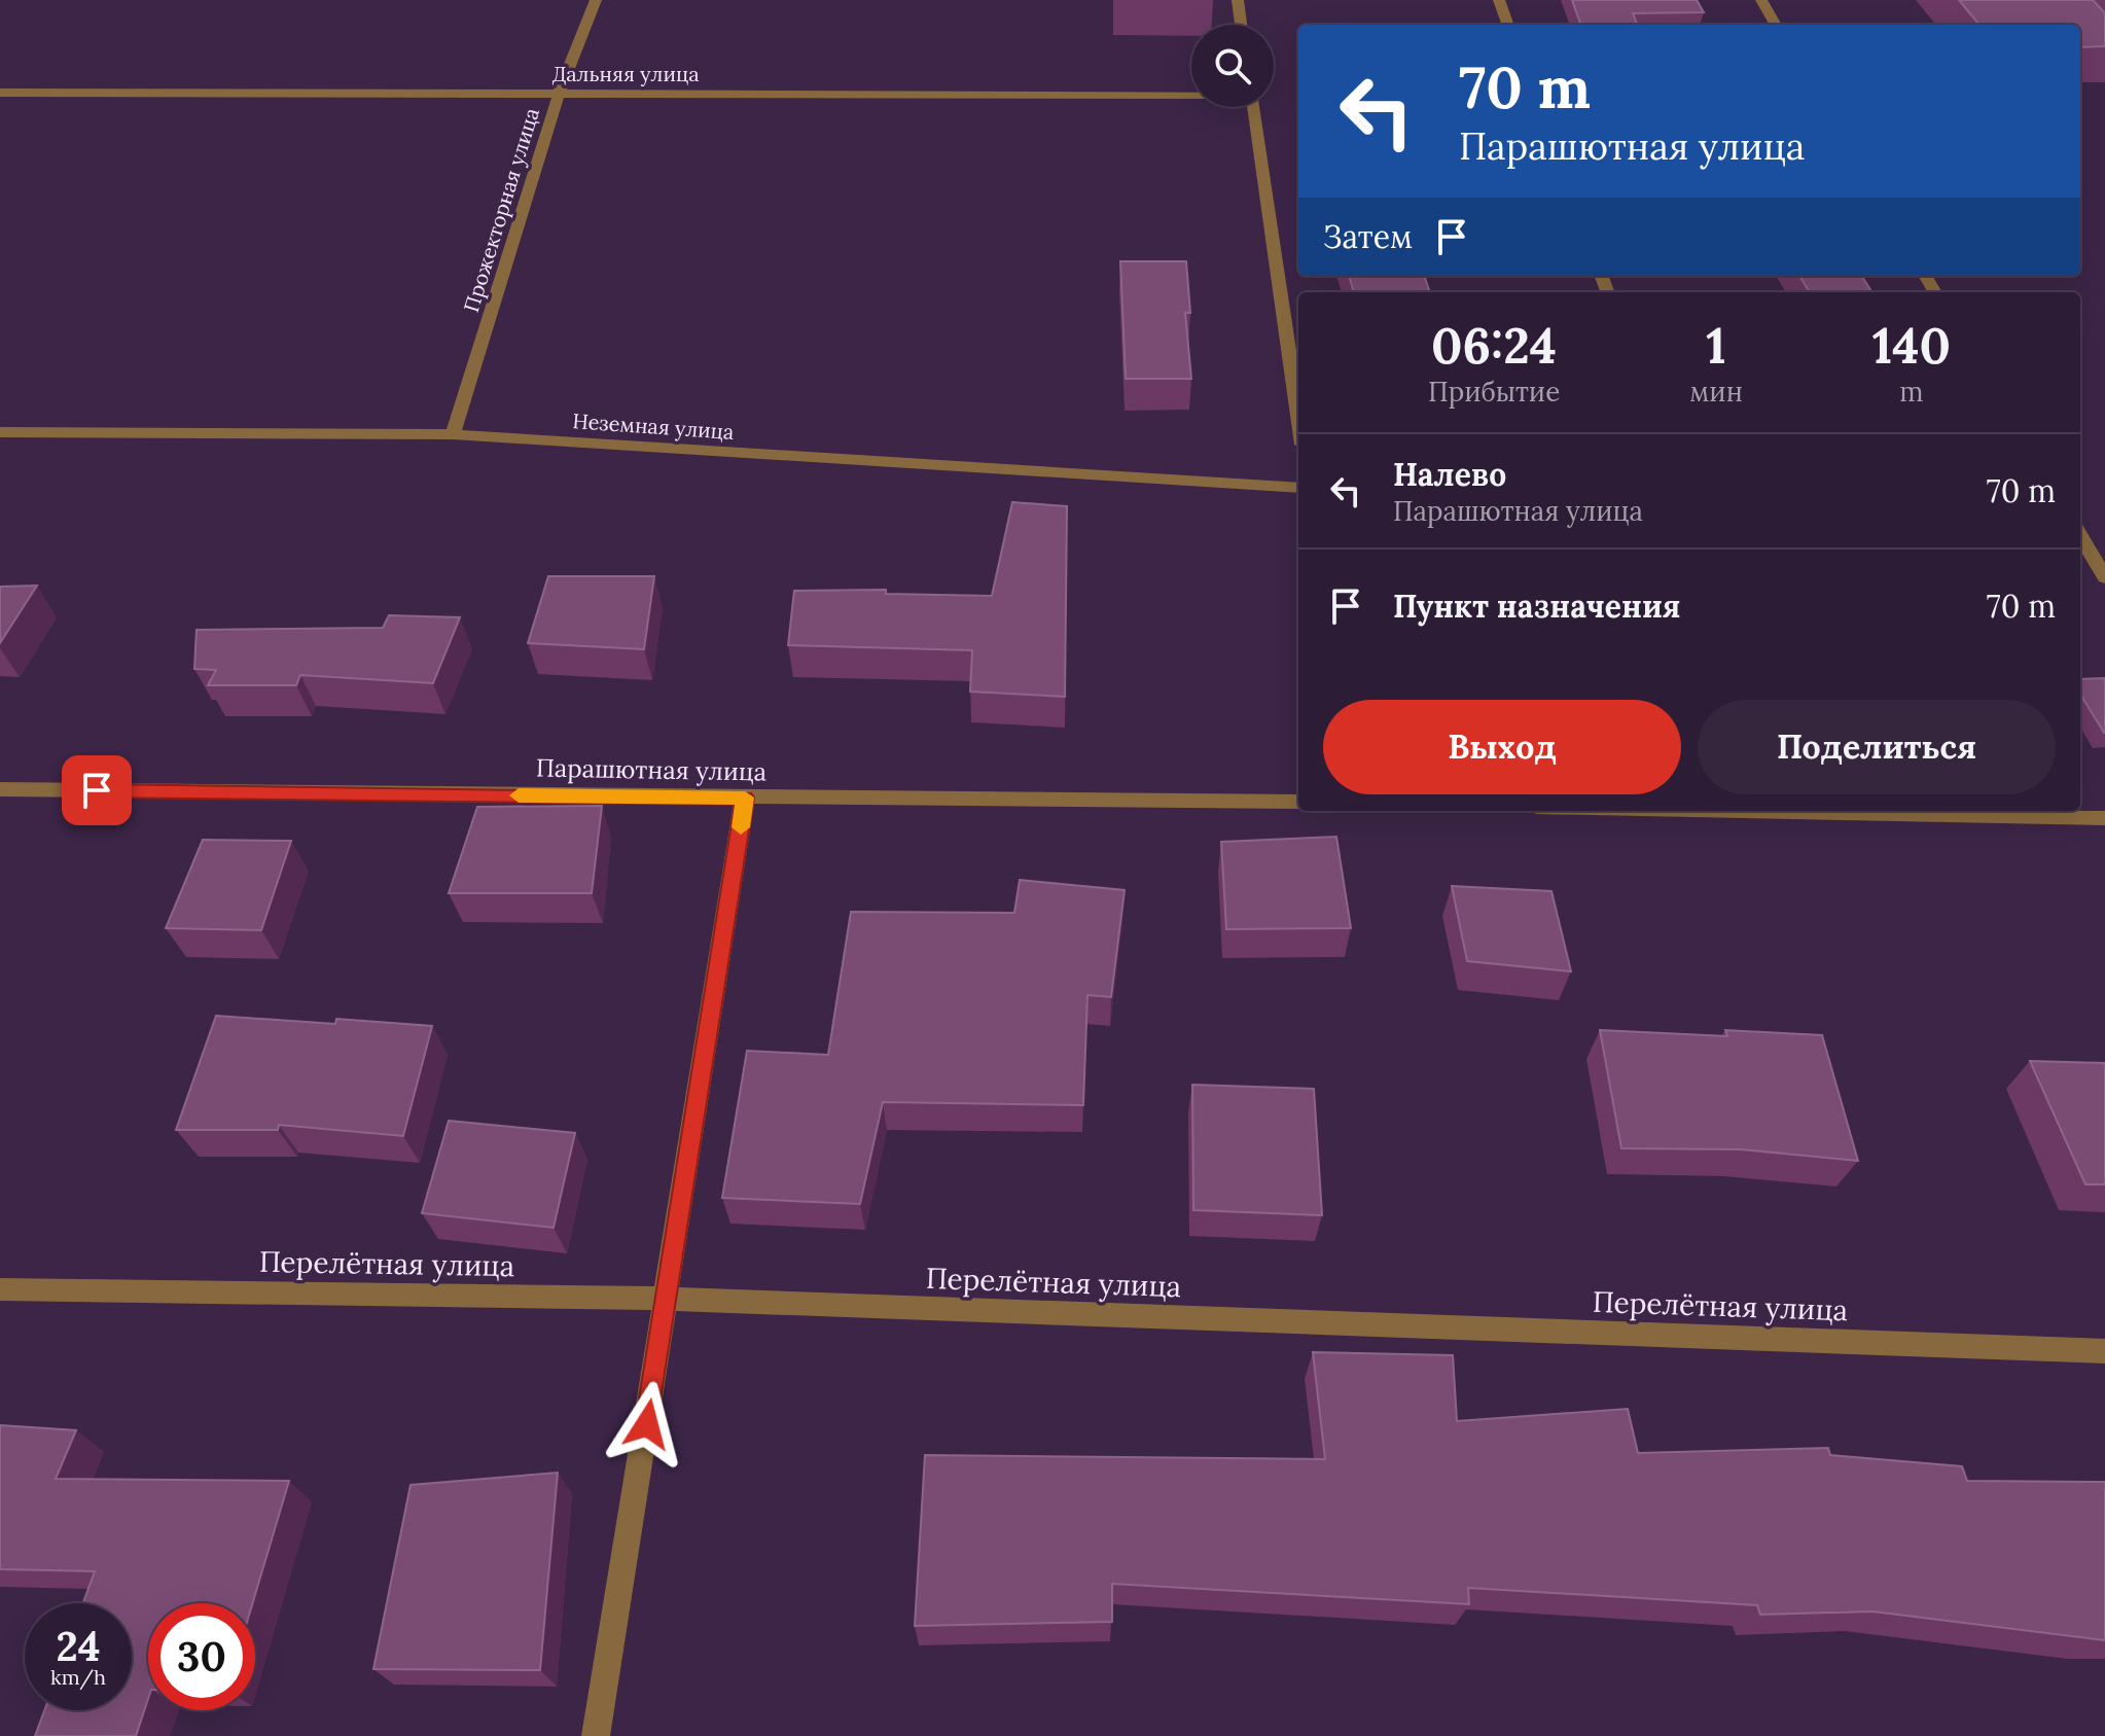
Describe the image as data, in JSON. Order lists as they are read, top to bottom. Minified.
{"streets":{"street":["Дальняя улица","Прожекторная улица","Неземная улица","Парашютная улица","Перелётная улица"]},"crossings":[["Дальняя улица","Прожекторная улица"],["Прожекторная улица","Неземная улица"]],"page":{"turn":["70 m","Парашютная улица"],"then":"Затем","eta":["06:24","Прибытие","1","мин","140","m"],"list":[{"name":"Налево","note":"Парашютная улица","value":"70 m"},{"name":"Пункт назначения","value":"70 m"}],"buttons":["Выход","Поделиться"],"speed":"24 km/h","limit":"30"}}
